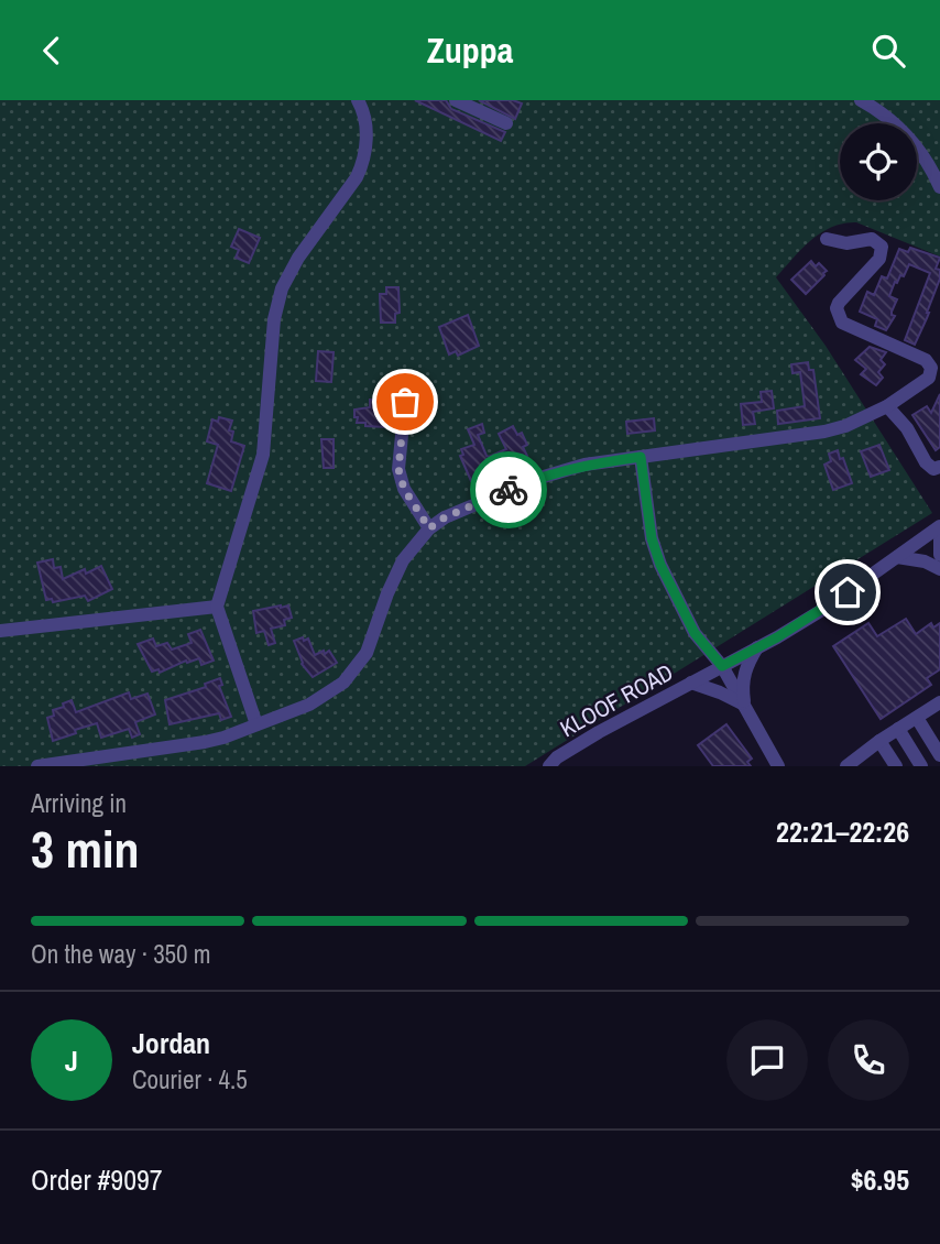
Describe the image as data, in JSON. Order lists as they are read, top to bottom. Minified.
{"streets":{"street":["KLOOF ROAD"]},"page":{"header":"Zuppa","heading":["3 min","Arriving in","22:21–22:26"],"panel":["Jordan","Courier · 4.5","Order #9097","$6.95"],"bar":"On the way · 350 m","round":"J"}}
